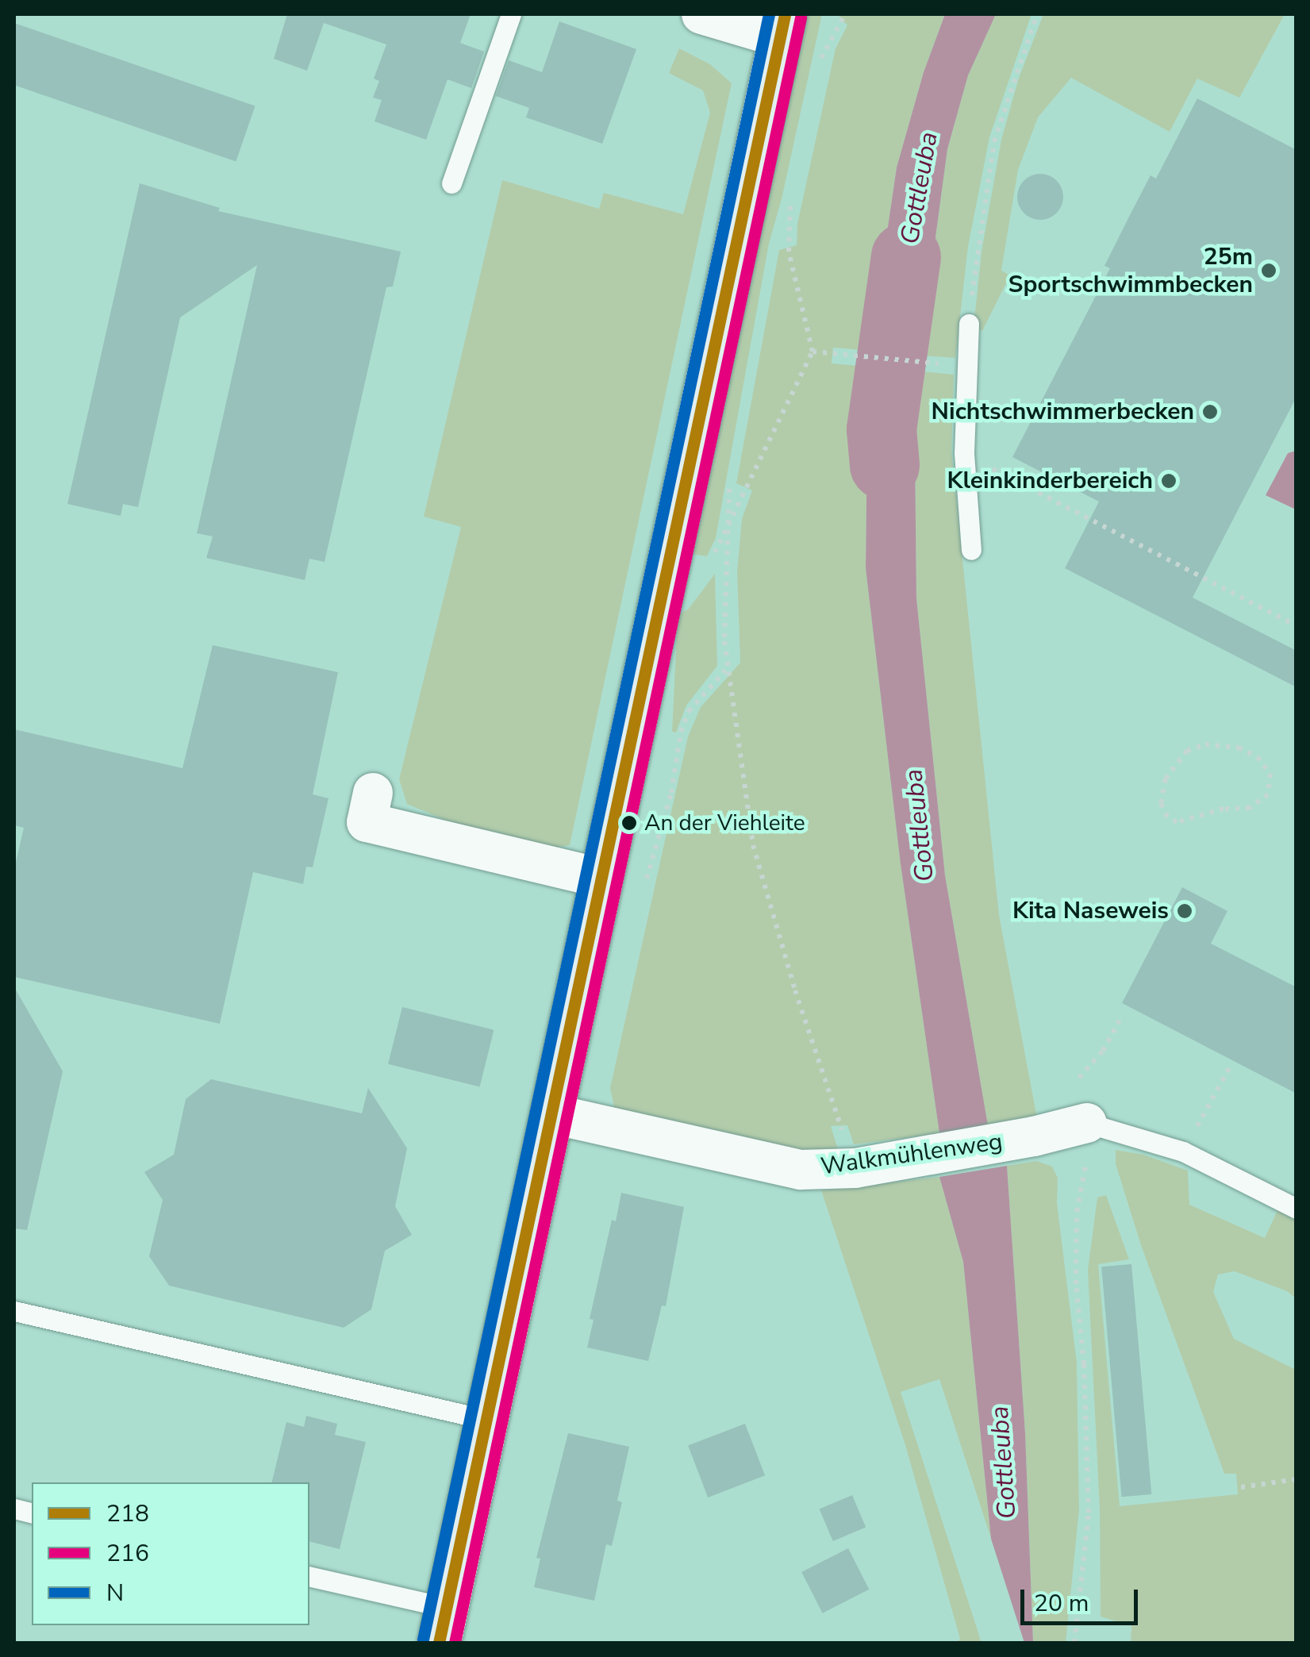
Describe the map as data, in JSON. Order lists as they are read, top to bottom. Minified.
{"streets":{"street":["Walkmühlenweg"]},"water":["Gottleuba"],"places":["25m Sportschwimmbecken","Nichtschwimmerbecken","Kleinkinderbereich","An der Viehleite","Kita Naseweis"],"lines":["transit line 218","transit line N","transit line 216"],"legend":["218","216","N"],"scale_bar":"20 m"}
